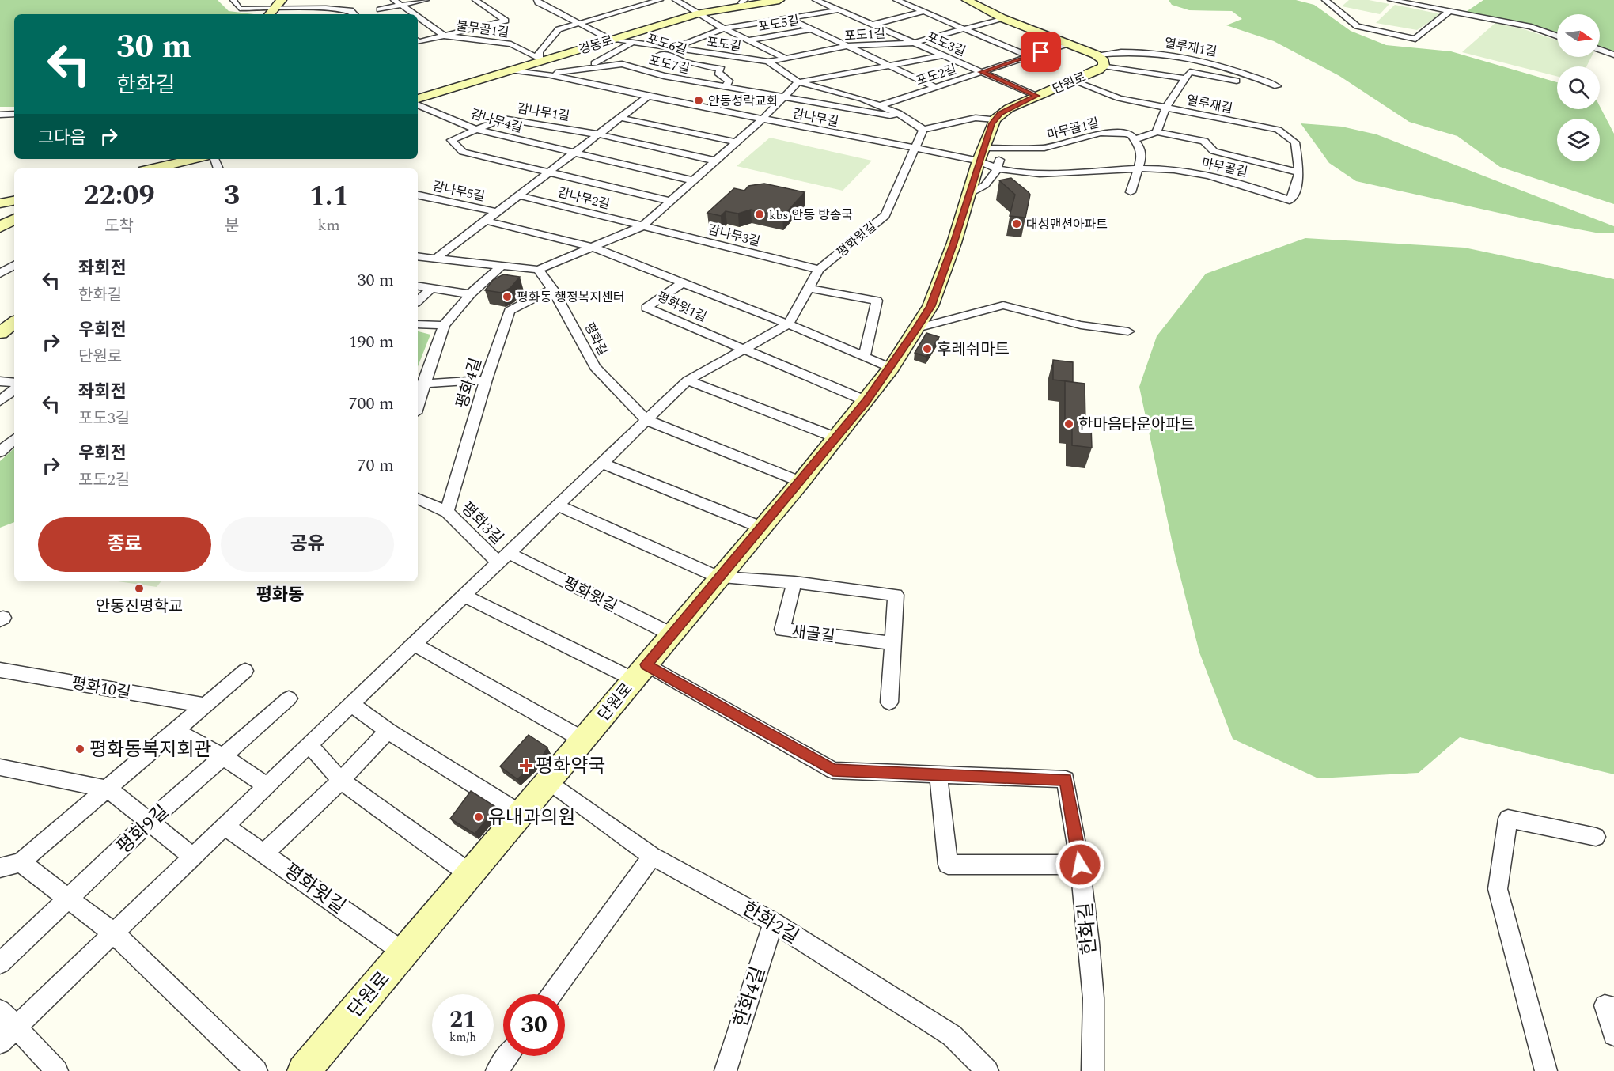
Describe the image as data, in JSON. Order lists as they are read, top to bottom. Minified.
{"streets":{"street":["포도5길","불무골1길","포도1길","포도6길","포도길","포도3길","경동로","열루재1길","포도7길","포도2길","단원로","열루재길","감나무1길","감나무길","감나무4길","마무골1길","마무골길","감나무5길","감나무2길","감나무3길","평화윗길","평화윗1길","평화길","평화4길","평화3길","새골길","평화10길","평화9길","한화2길","한화길","한화4길"]},"crossings":[["포도5길","포도길"],["포도5길","포도3길"],["불무골1길","경동로"],["포도1길","포도길"],["포도1길","포도3길"],["포도1길","단원로"],["포도6길","포도길"],["포도6길","포도7길"],["포도6길","감나무길"],["포도길","경동로"],["포도길","포도7길"],["포도길","포도2길"],["포도3길","포도2길"],["포도3길","단원로"],["경동로","감나무길"],["열루재1길","단원로"],["포도7길","감나무길"],["포도2길","단원로"],["단원로","열루재길"],["단원로","감나무길"],["단원로","마무골1길"],["단원로","마무골길"],["단원로","평화윗길"],["단원로","한화2길"],["단원로","한화길"],["열루재길","마무골길"],["감나무1길","감나무4길"],["감나무1길","감나무2길"],["감나무길","마무골1길"],["감나무길","마무골길"],["감나무길","감나무2길"],["감나무길","평화윗길"],["감나무4길","감나무2길"],["마무골1길","마무골길"],["감나무5길","감나무2길"],["감나무2길","감나무3길"],["감나무3길","평화윗길"],["평화윗길","평화윗1길"],["평화윗길","평화3길"],["평화길","평화4길"],["평화4길","평화3길"],["한화2길","한화4길"]],"districts":["평화동"],"places":{"other":["안동성락교회","kbs 안동 방송국","대성맨션아파트","평화동 행정복지센터","후레쉬마트","한마음타운아파트","안동진명학교","평화동복지회관","유내과의원"],"health":["평화약국"]},"north":"right","page":{"turn":["30 m","한화길"],"then":"그다음","eta":["22:09","도착","3","분","1.1","km"],"list":[{"name":"좌회전","note":"한화길","value":"30 m"},{"name":"우회전","note":"단원로","value":"190 m"},{"name":"좌회전","note":"포도3길","value":"700 m"},{"name":"우회전","note":"포도2길","value":"70 m"}],"buttons":["종료","공유"],"speed":"21 km/h","limit":"30"}}
